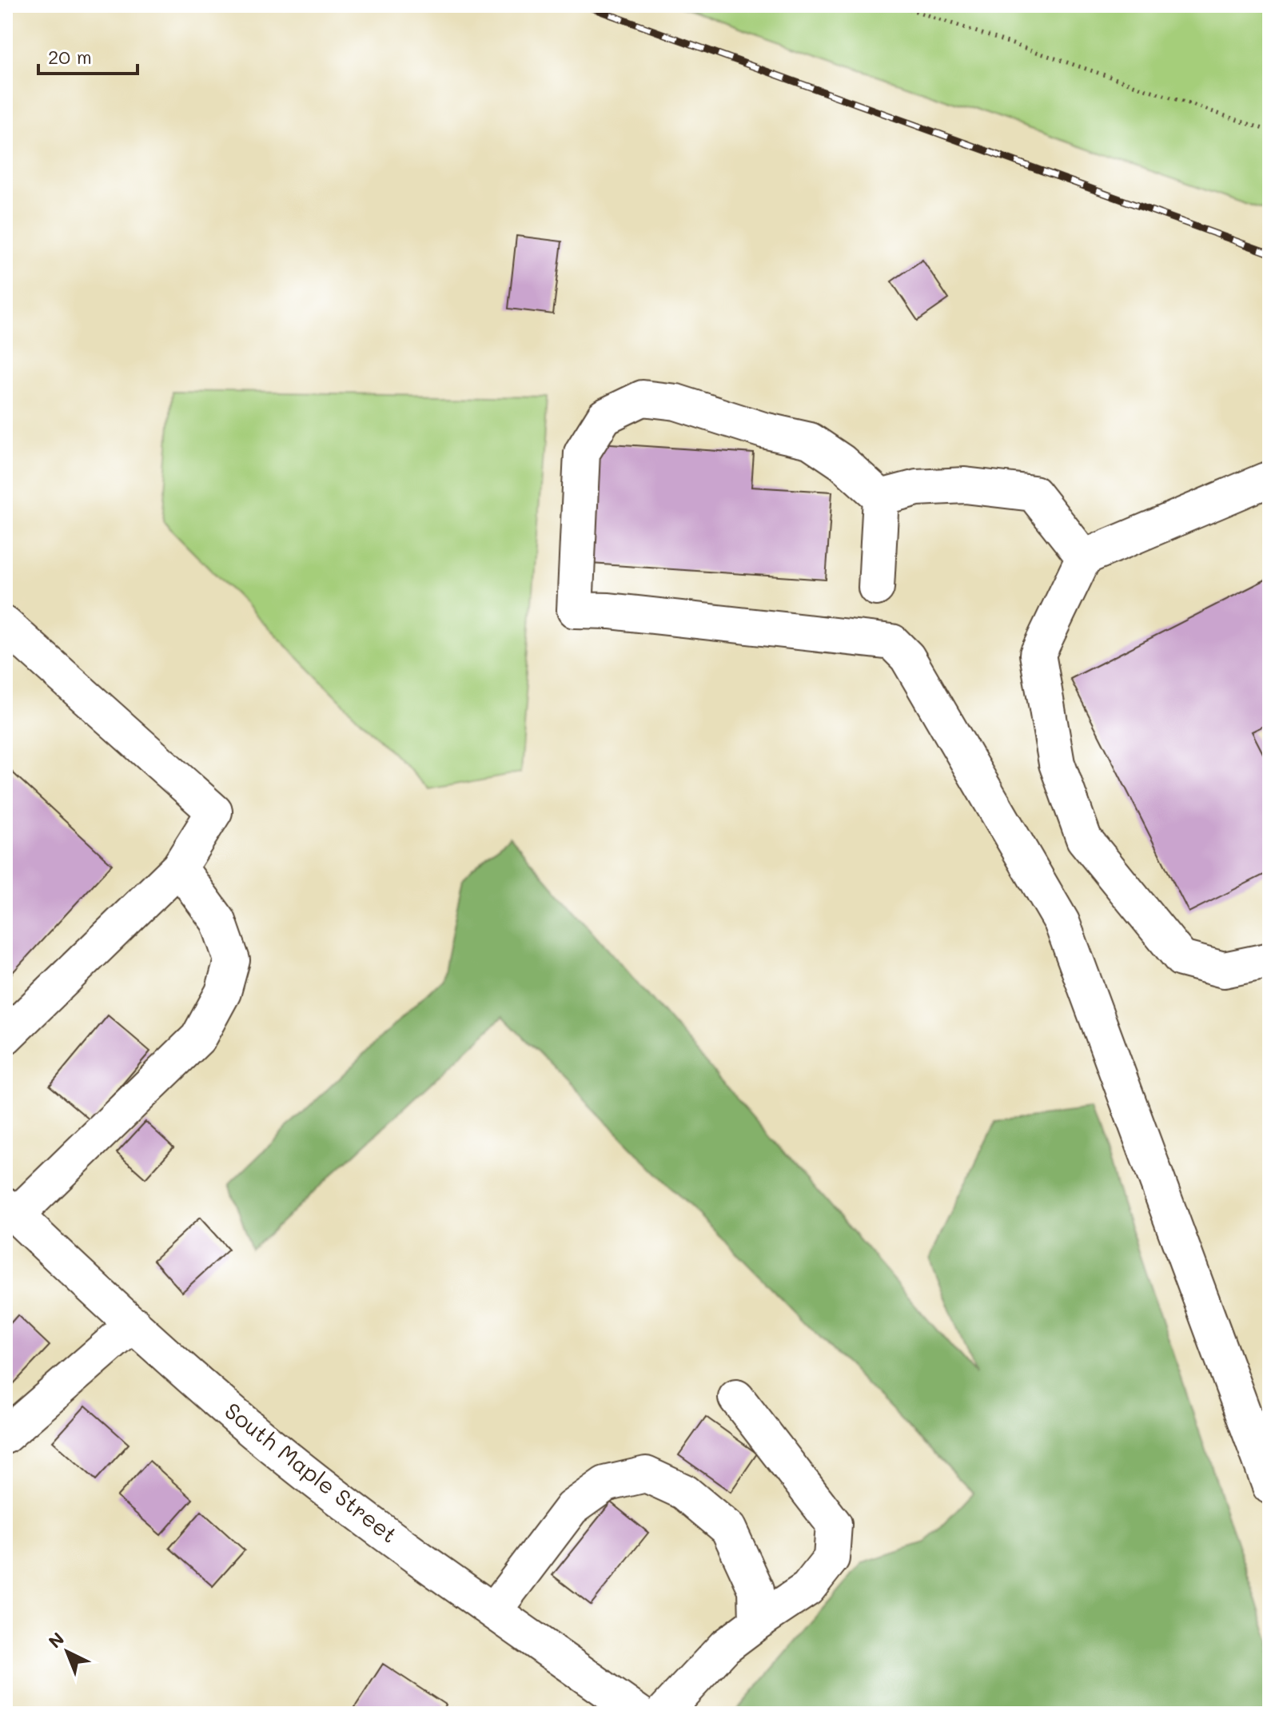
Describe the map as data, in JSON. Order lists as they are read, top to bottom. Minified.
{"streets":{"street":["South Maple Street"]},"scale_bar":"20 m","north":"top left"}
